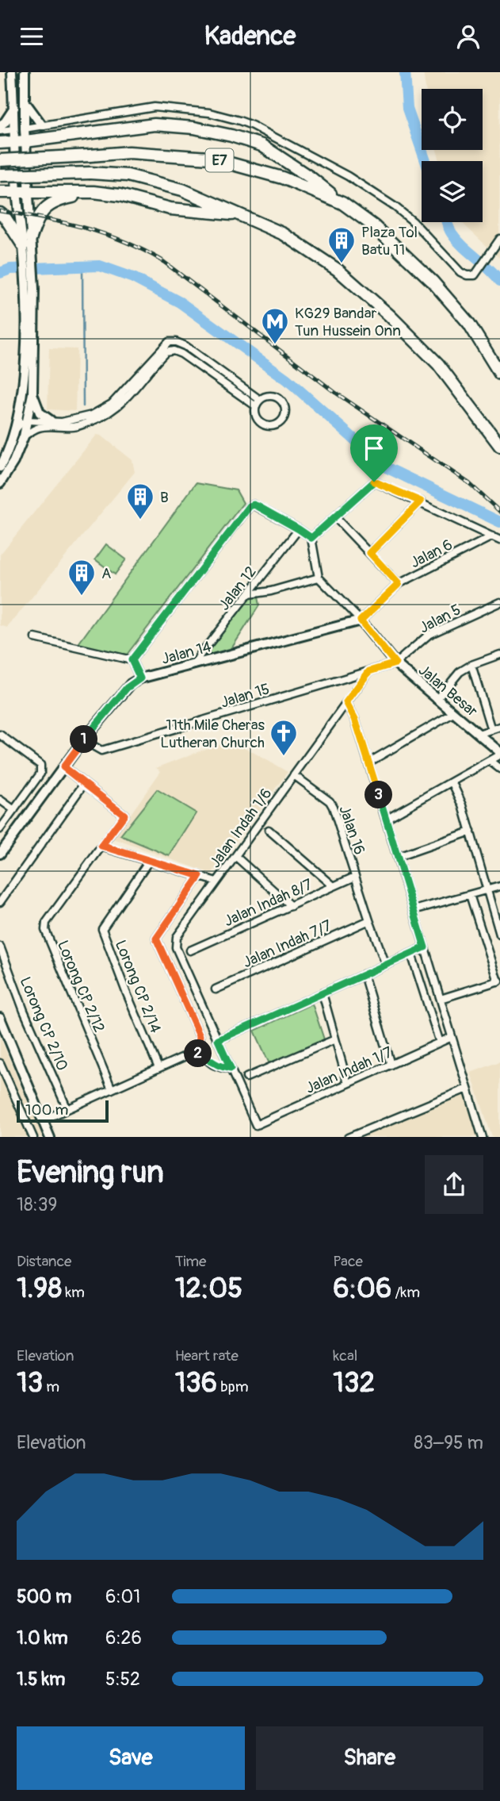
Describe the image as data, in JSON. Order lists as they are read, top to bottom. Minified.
{"streets":{"highway":["E7"],"main road":["Jalan 14","Jalan Besar"],"street":["Jalan 6","Jalan 12","Jalan 5","Jalan 15","Jalan Indah 1/6","Jalan 16","Jalan Indah 8/7","Jalan Indah 7/7","Lorong CP 2/12","Lorong CP 2/14","Lorong CP 2/10","Jalan Indah 1/7"]},"crossings":[["Jalan 6","Jalan 14"],["Jalan 6","Jalan Besar"],["Jalan 12","Jalan 14"],["Jalan 5","Jalan Besar"],["Jalan 5","Jalan 15"],["Jalan 14","Jalan Besar"],["Jalan 14","Jalan 15"],["Jalan Besar","Jalan 15"],["Jalan 15","Jalan Indah 1/6"],["Jalan Indah 1/6","Jalan 16"],["Jalan Indah 1/6","Jalan Indah 1/7"],["Jalan 16","Jalan Indah 8/7"],["Jalan 16","Jalan Indah 7/7"]],"places":{"building":["Plaza Tol Batu 11","B","A"],"metro station":["KG29 Bandar Tun Hussein Onn"],"church":["11th Mile Cheras Lutheran Church"]},"scale_bar":"100 m","page":{"header":"Kadence","pins":["1","3","2"],"scale":"100 m","heading":["Evening run","18:39"],"stats":[["Distance","1.98 km"],["Time","12:05"],["Pace","6:06 /km"],["Elevation","13 m"],["Heart rate","136 bpm"],["kcal","132"]],"chart":["Elevation","83–95 m"],"list":[{"name":"500 m","note":"6:01"},{"name":"1.0 km","note":"6:26"},{"name":"1.5 km","note":"5:52"}],"buttons":["Save","Share"]}}
